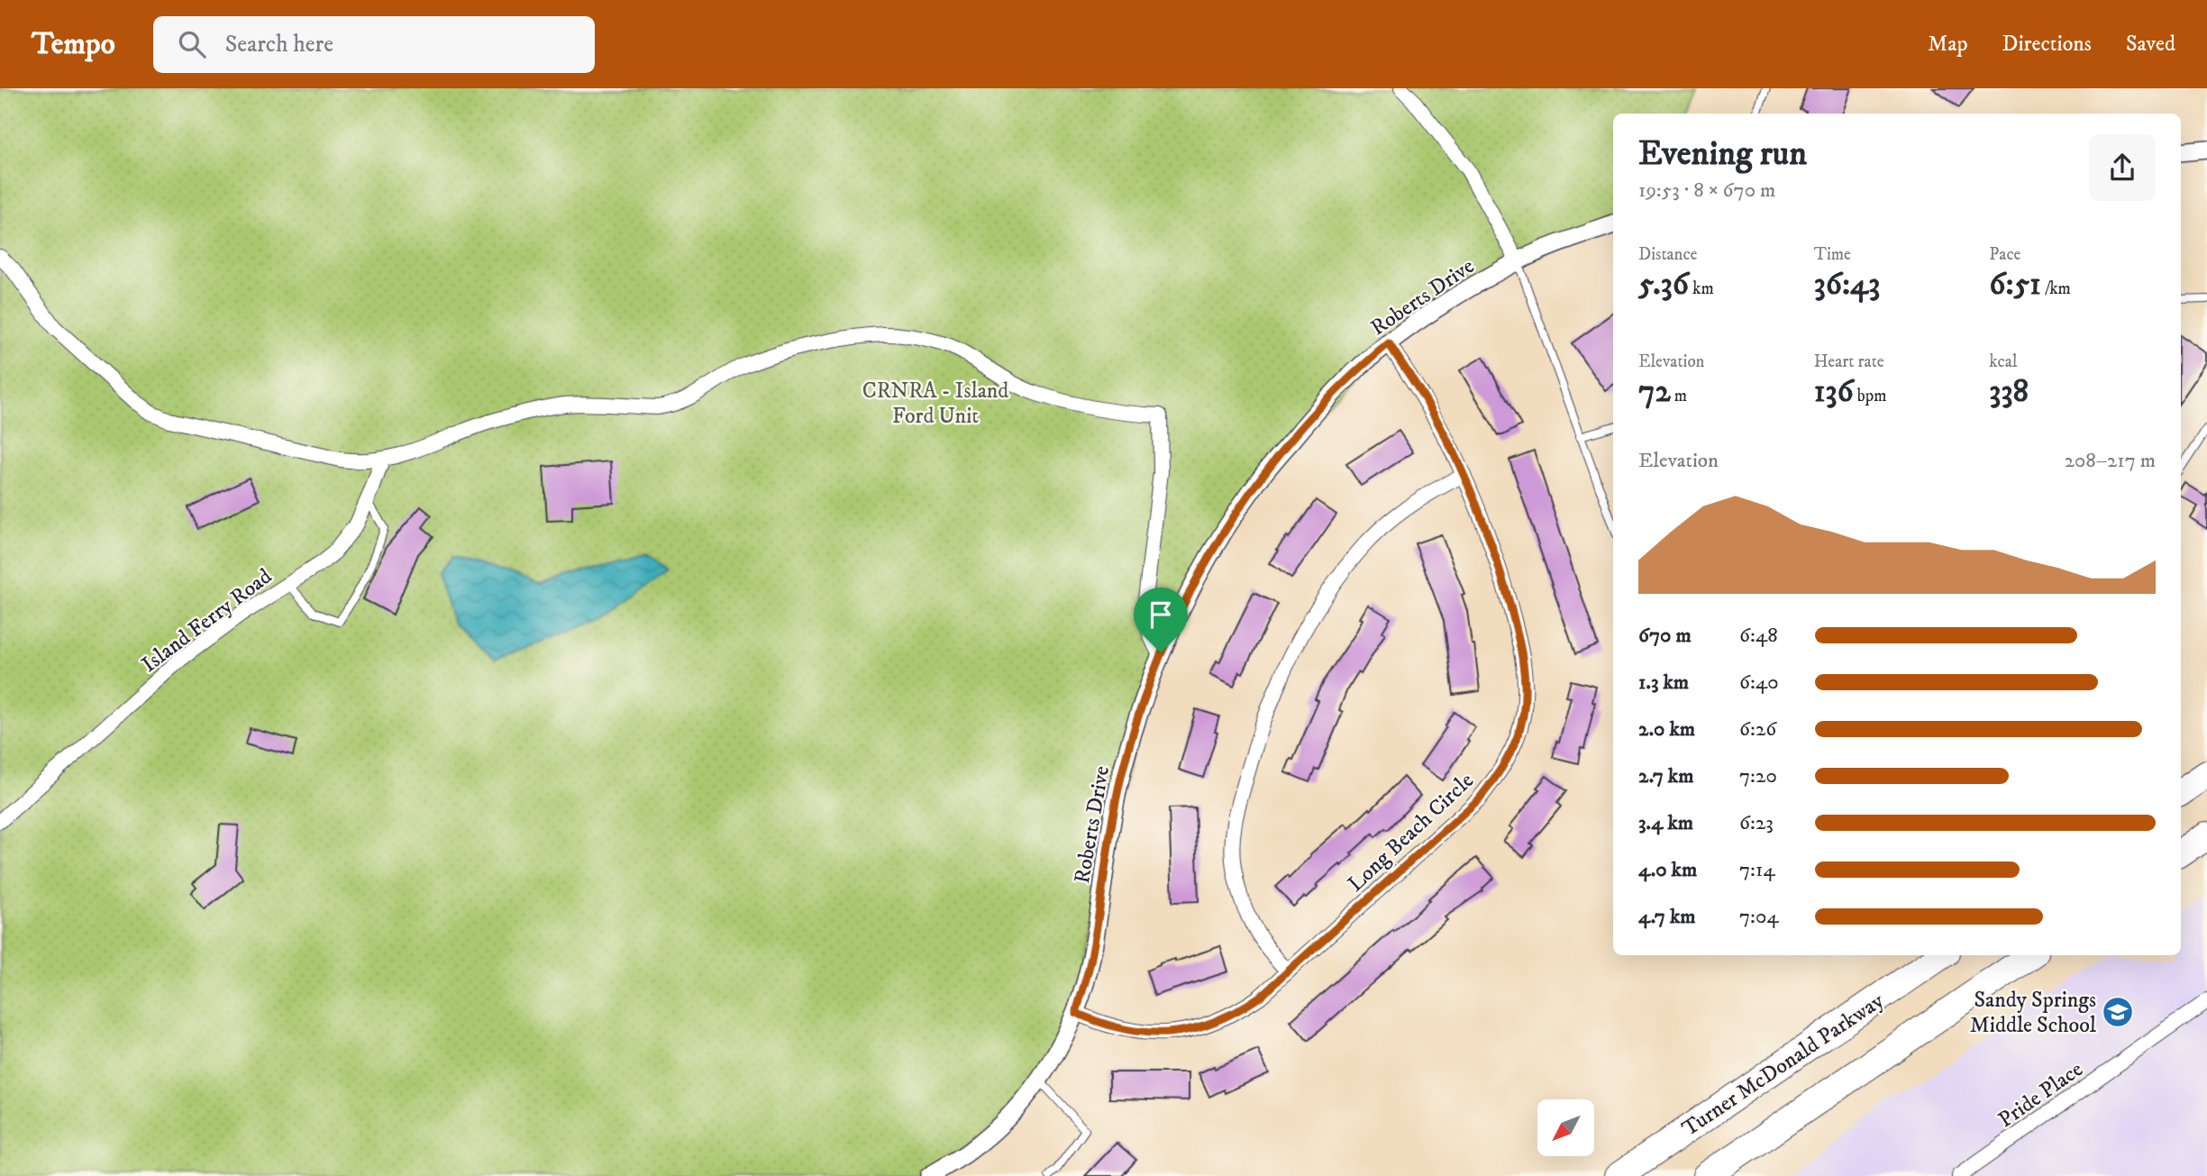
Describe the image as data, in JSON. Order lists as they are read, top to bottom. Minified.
{"streets":{"highway":["Turner McDonald Parkway"],"street":["Roberts Drive","Island Ferry Road","Long Beach Circle","Pride Place"]},"crossings":[["Roberts Drive","Long Beach Circle"]],"parks":["CRNRA - Island Ford Unit"],"places":{"school or university":["Sandy Springs Middle School"]},"north":"bottom left","page":{"header":"Tempo","search":"Search here","nav":["Map","Directions","Saved"],"heading":["Evening run","19:53 · 8 × 670 m"],"stats":[["Distance","5.36 km"],["Time","36:43"],["Pace","6:51 /km"],["Elevation","72 m"],["Heart rate","136 bpm"],["kcal","338"]],"chart":["Elevation","208–217 m"],"list":[{"name":"670 m","note":"6:48"},{"name":"1.3 km","note":"6:40"},{"name":"2.0 km","note":"6:26"},{"name":"2.7 km","note":"7:20"},{"name":"3.4 km","note":"6:23"},{"name":"4.0 km","note":"7:14"},{"name":"4.7 km","note":"7:04"}]}}
